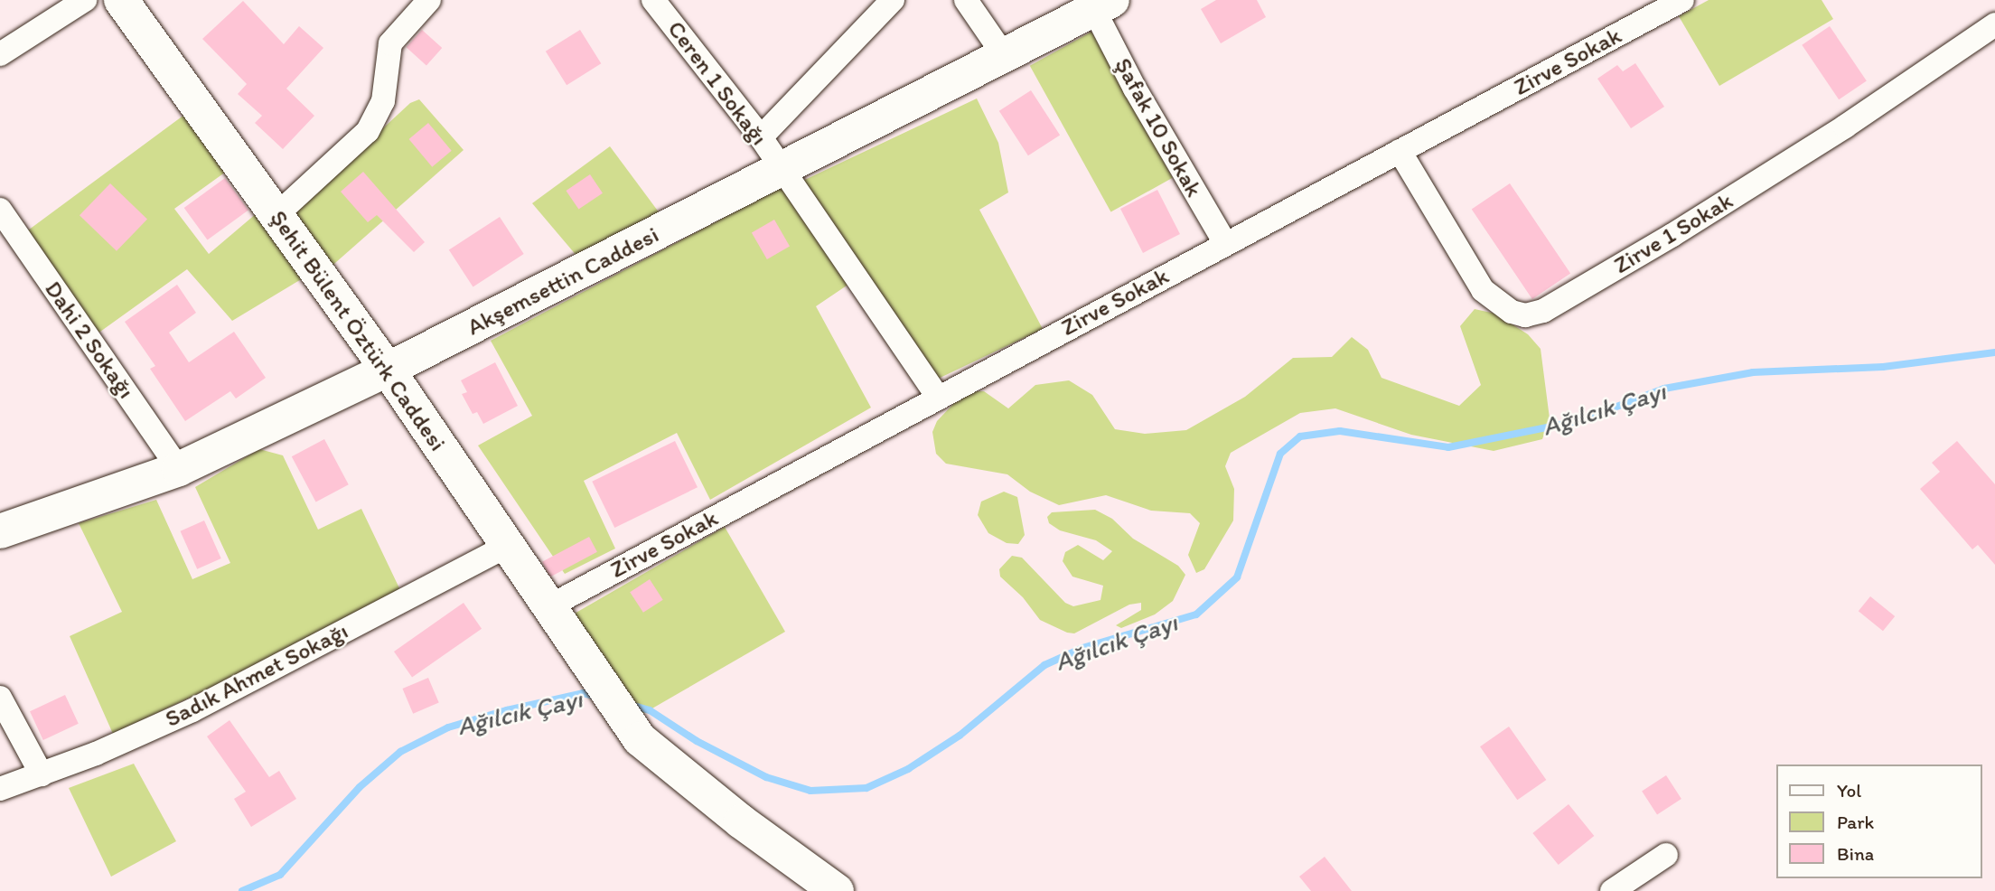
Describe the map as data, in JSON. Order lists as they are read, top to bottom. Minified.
{"streets":{"street":["Zirve Sokak","Ceren 1 Sokağı","Şafak 10 Sokak","Zirve 1 Sokak","Akşemsettin Caddesi","Şehit Bülent Öztürk Caddesi","Dahi 2 Sokağı","Sadık Ahmet Sokağı"]},"crossings":[["Zirve Sokak","Ceren 1 Sokağı"],["Zirve Sokak","Şafak 10 Sokak"],["Zirve Sokak","Zirve 1 Sokak"],["Zirve Sokak","Şehit Bülent Öztürk Caddesi"],["Ceren 1 Sokağı","Akşemsettin Caddesi"],["Şafak 10 Sokak","Akşemsettin Caddesi"],["Akşemsettin Caddesi","Şehit Bülent Öztürk Caddesi"],["Akşemsettin Caddesi","Dahi 2 Sokağı"],["Şehit Bülent Öztürk Caddesi","Sadık Ahmet Sokağı"]],"water":["Ağılcık Çayı"],"legend":["Yol","Park","Bina"]}
